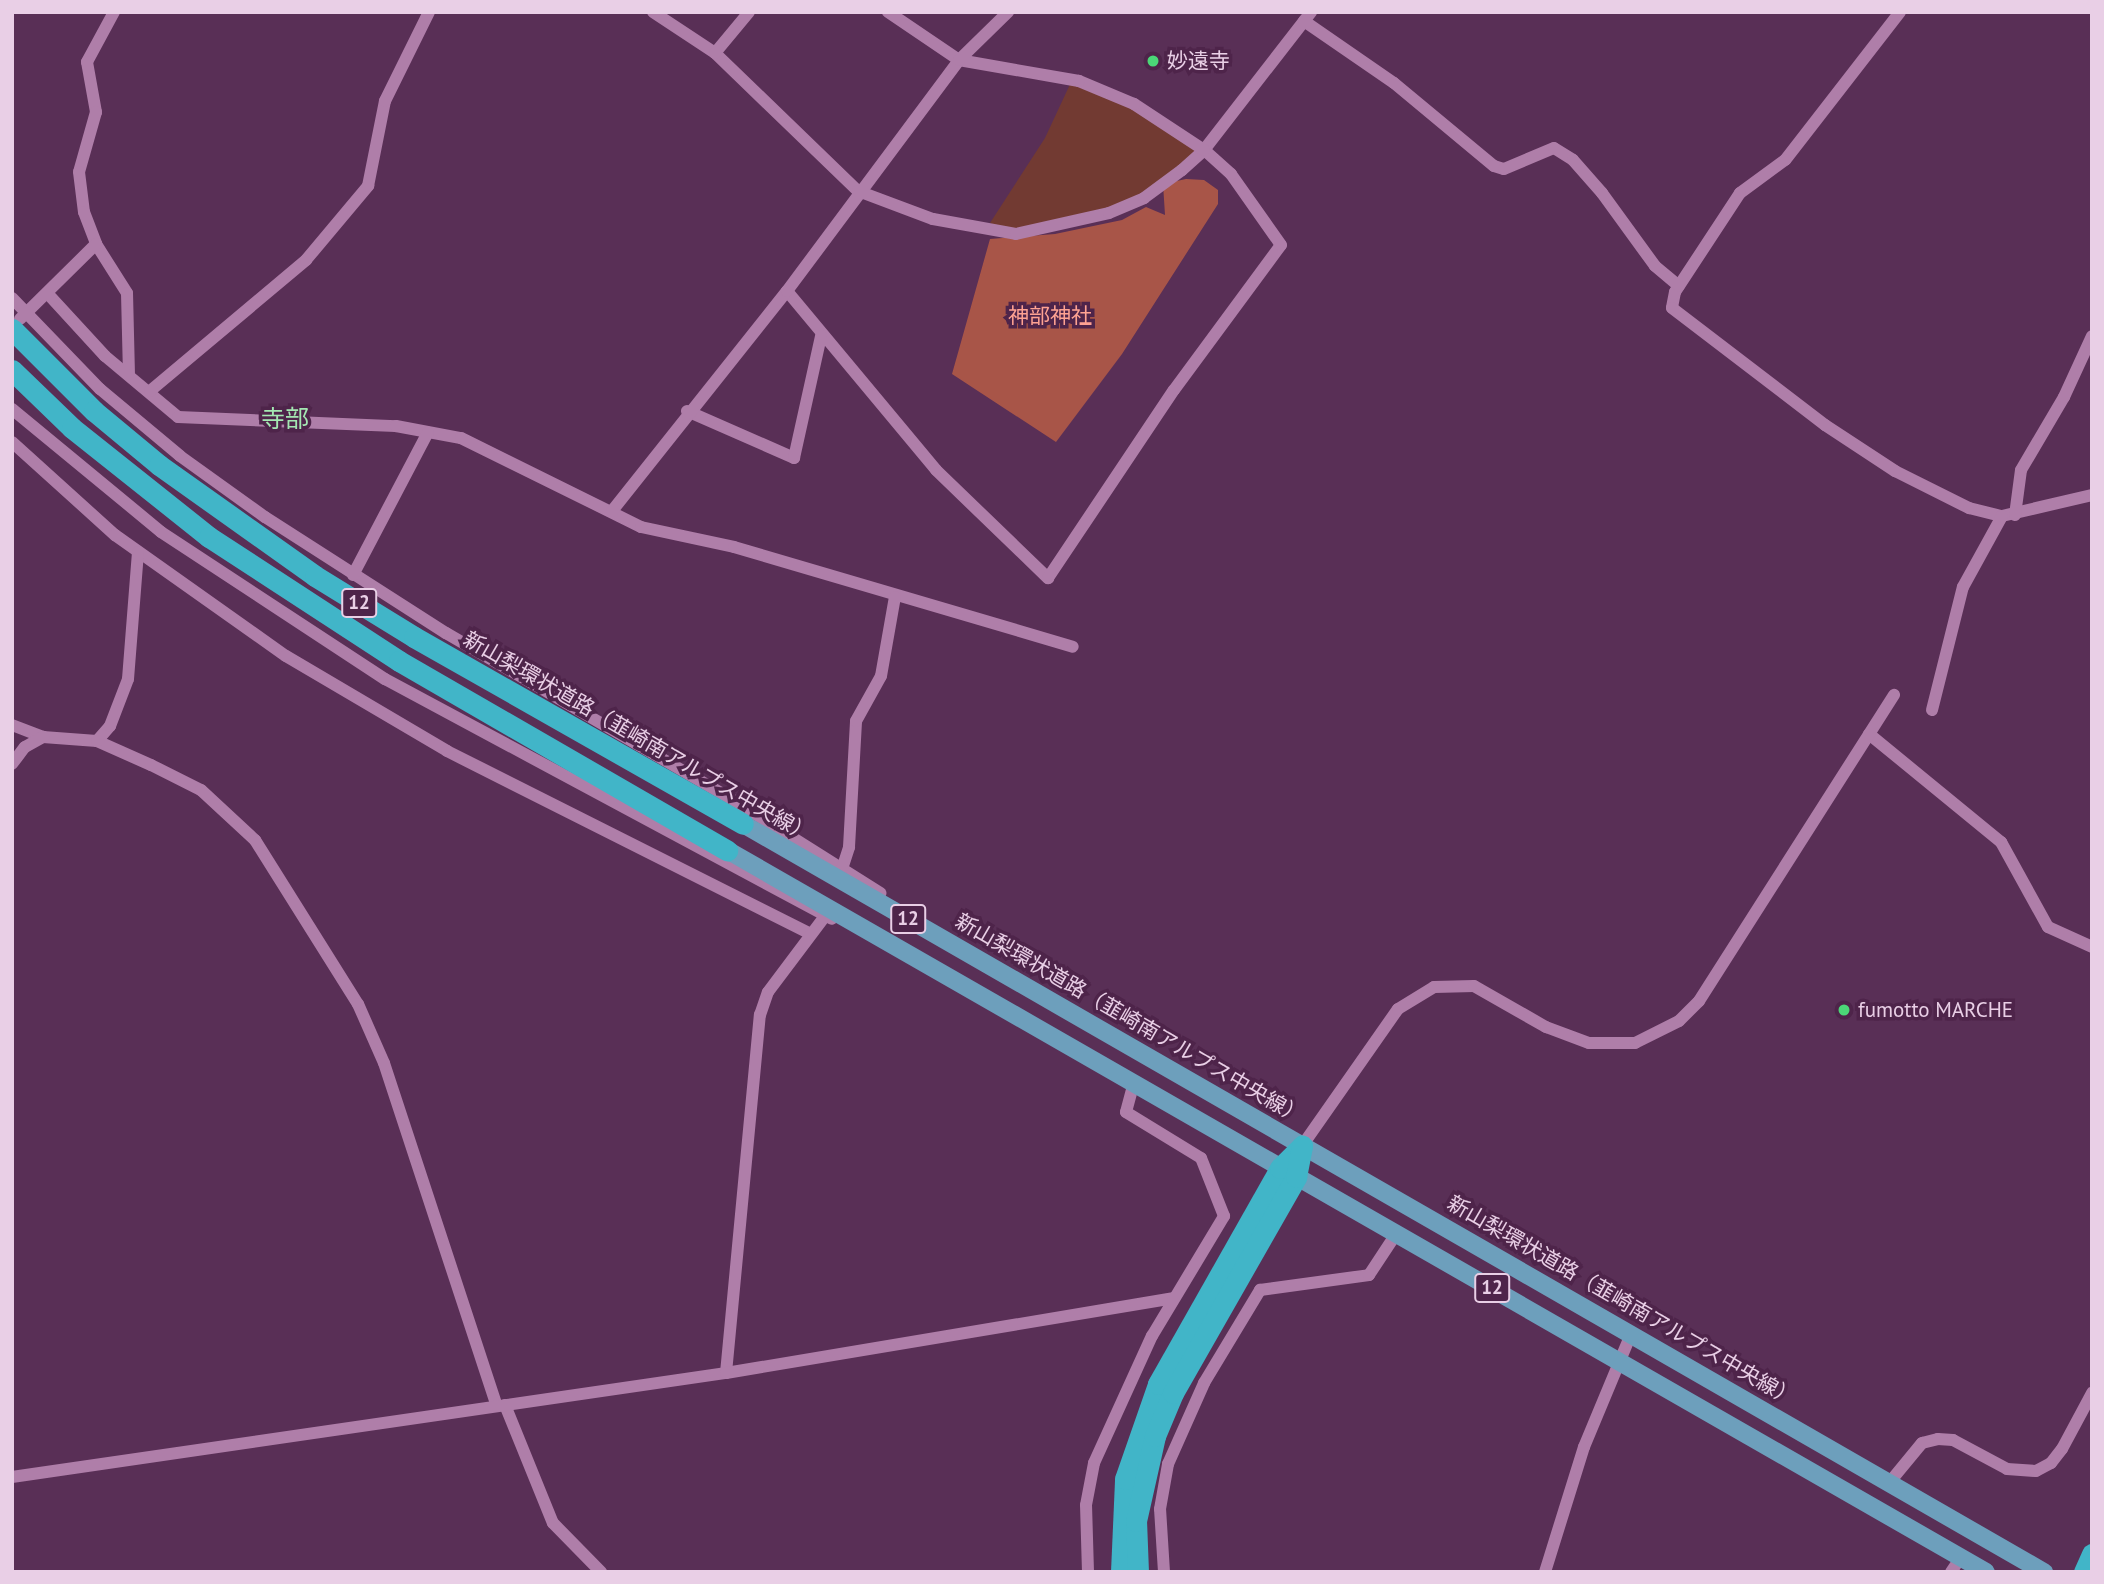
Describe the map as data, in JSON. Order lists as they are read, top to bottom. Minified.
{"streets":{"highway":["12","新山梨環状道路（韮崎南アルプス中央線）"]},"districts":["寺部"],"parks":["神部神社"],"places":["妙遠寺","fumotto MARCHE"]}
